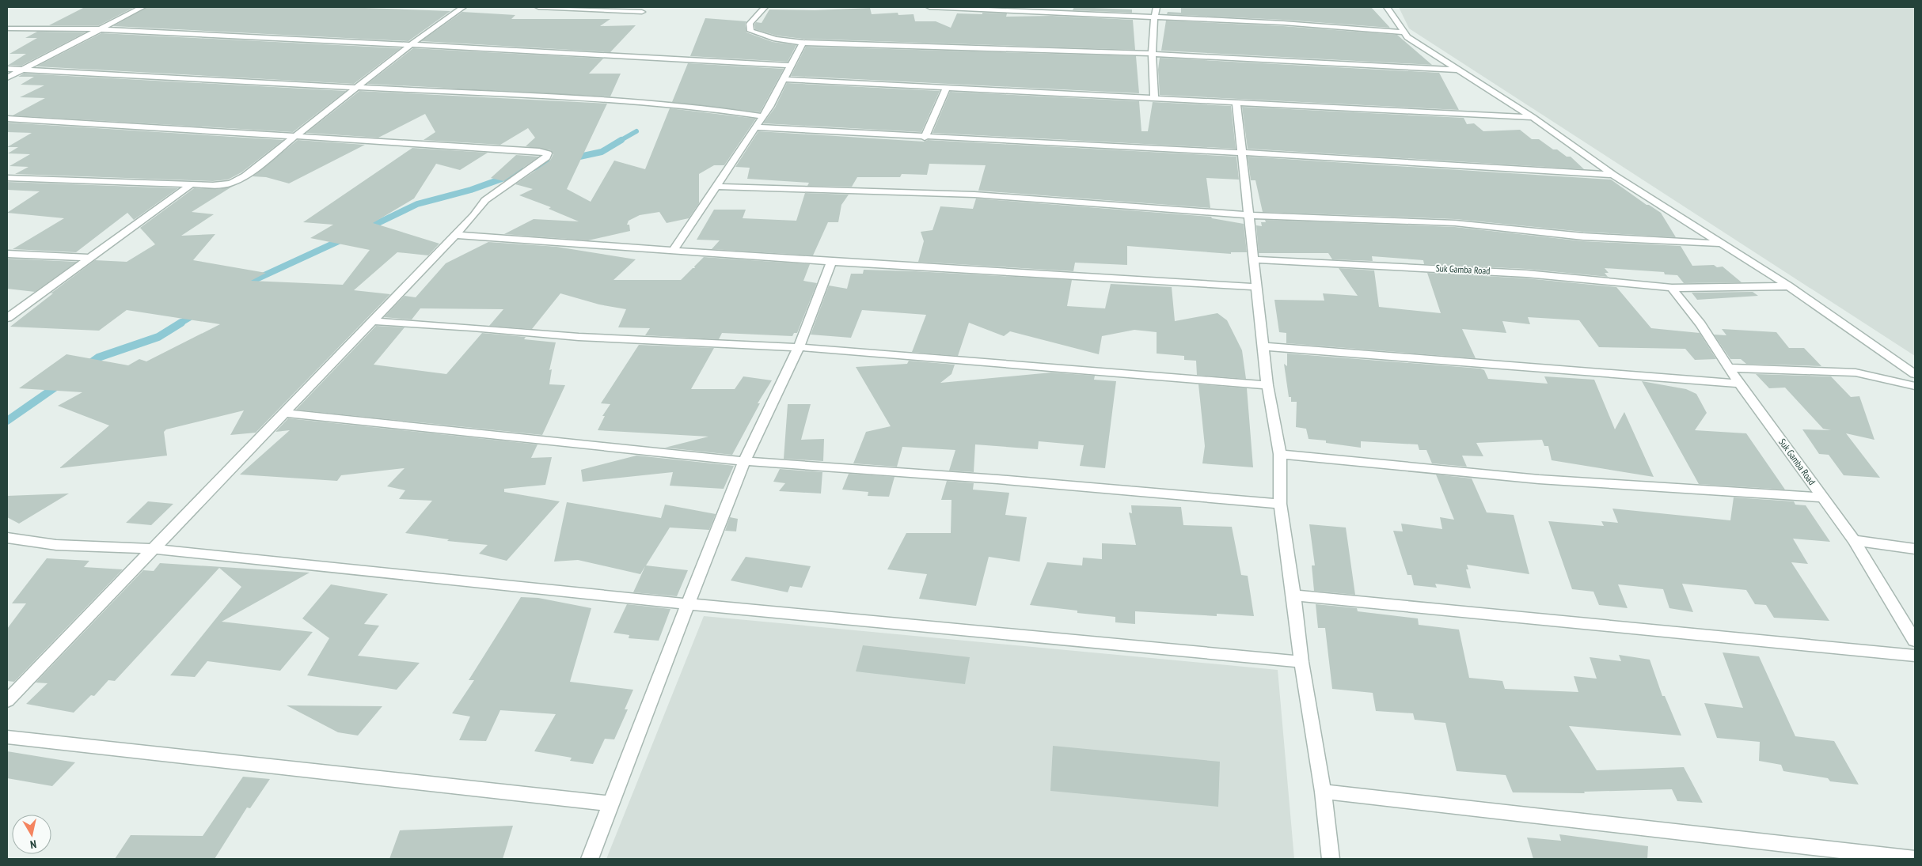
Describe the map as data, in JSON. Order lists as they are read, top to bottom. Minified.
{"streets":{"street":["Suk Gamba Road"]},"north":"bottom"}
